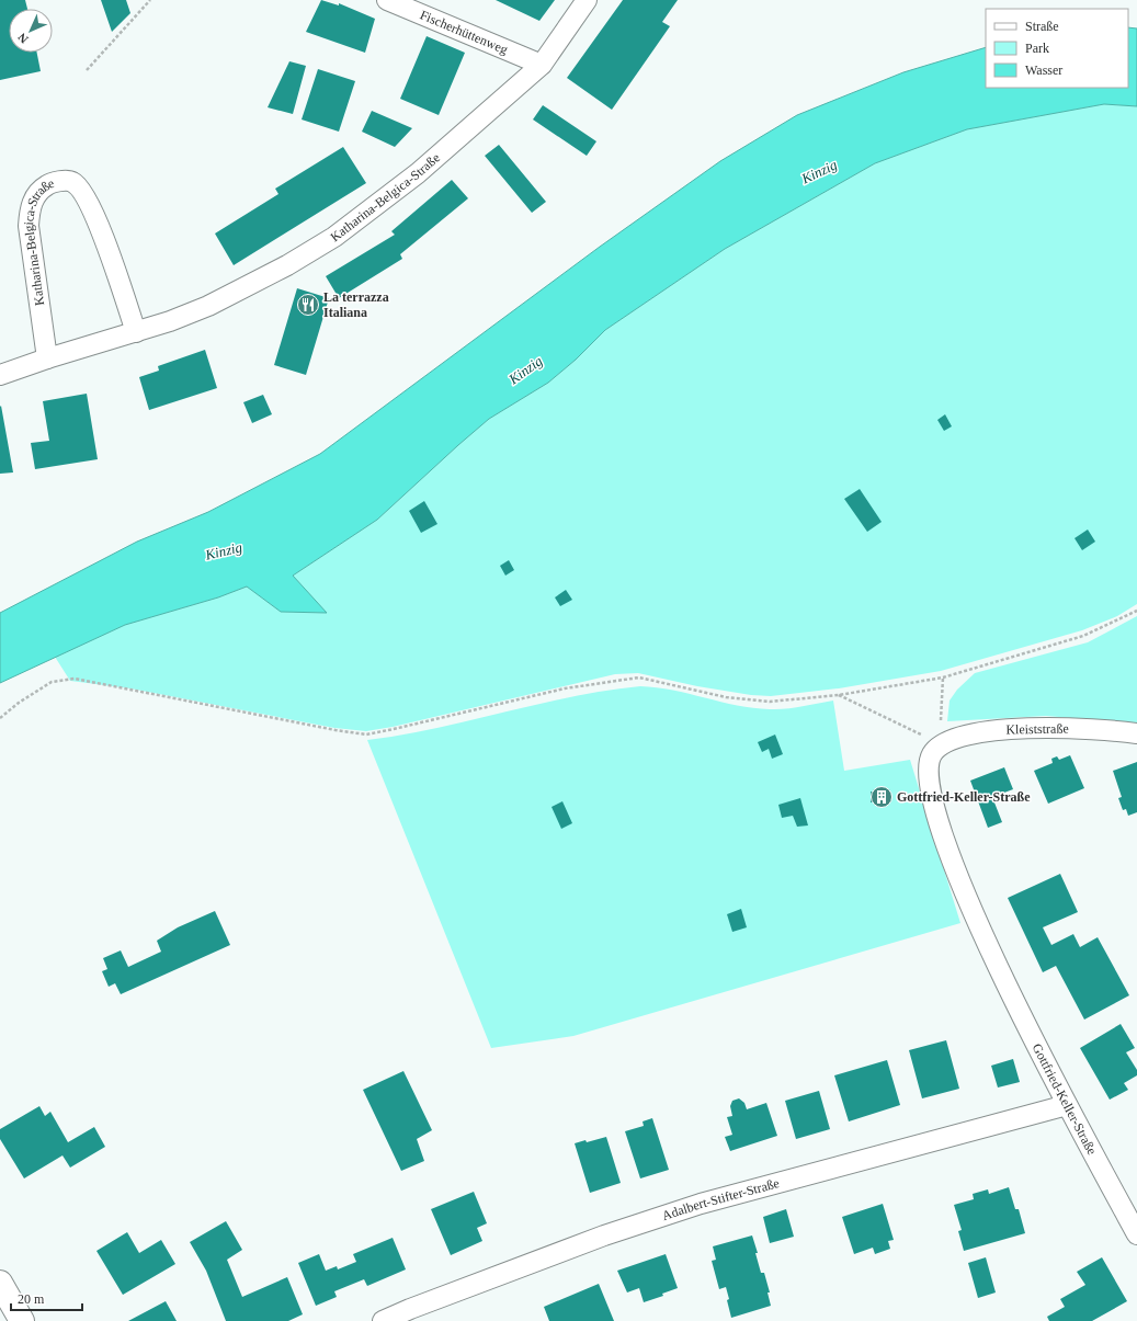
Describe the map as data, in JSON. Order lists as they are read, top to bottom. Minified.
{"streets":{"street":["Fischerhüttenweg","Katharina-Belgica-Straße","Kleiststraße","Gottfried-Keller-Straße","Adalbert-Stifter-Straße"]},"crossings":[["Fischerhüttenweg","Katharina-Belgica-Straße"],["Kleiststraße","Gottfried-Keller-Straße"],["Gottfried-Keller-Straße","Adalbert-Stifter-Straße"]],"water":["Kinzig"],"places":{"restaurant":["La terrazza Italiana"],"building":["Gottfried-Keller-Straße"]},"legend":["Straße","Park","Wasser"],"scale_bar":"20 m","north":"bottom left"}
